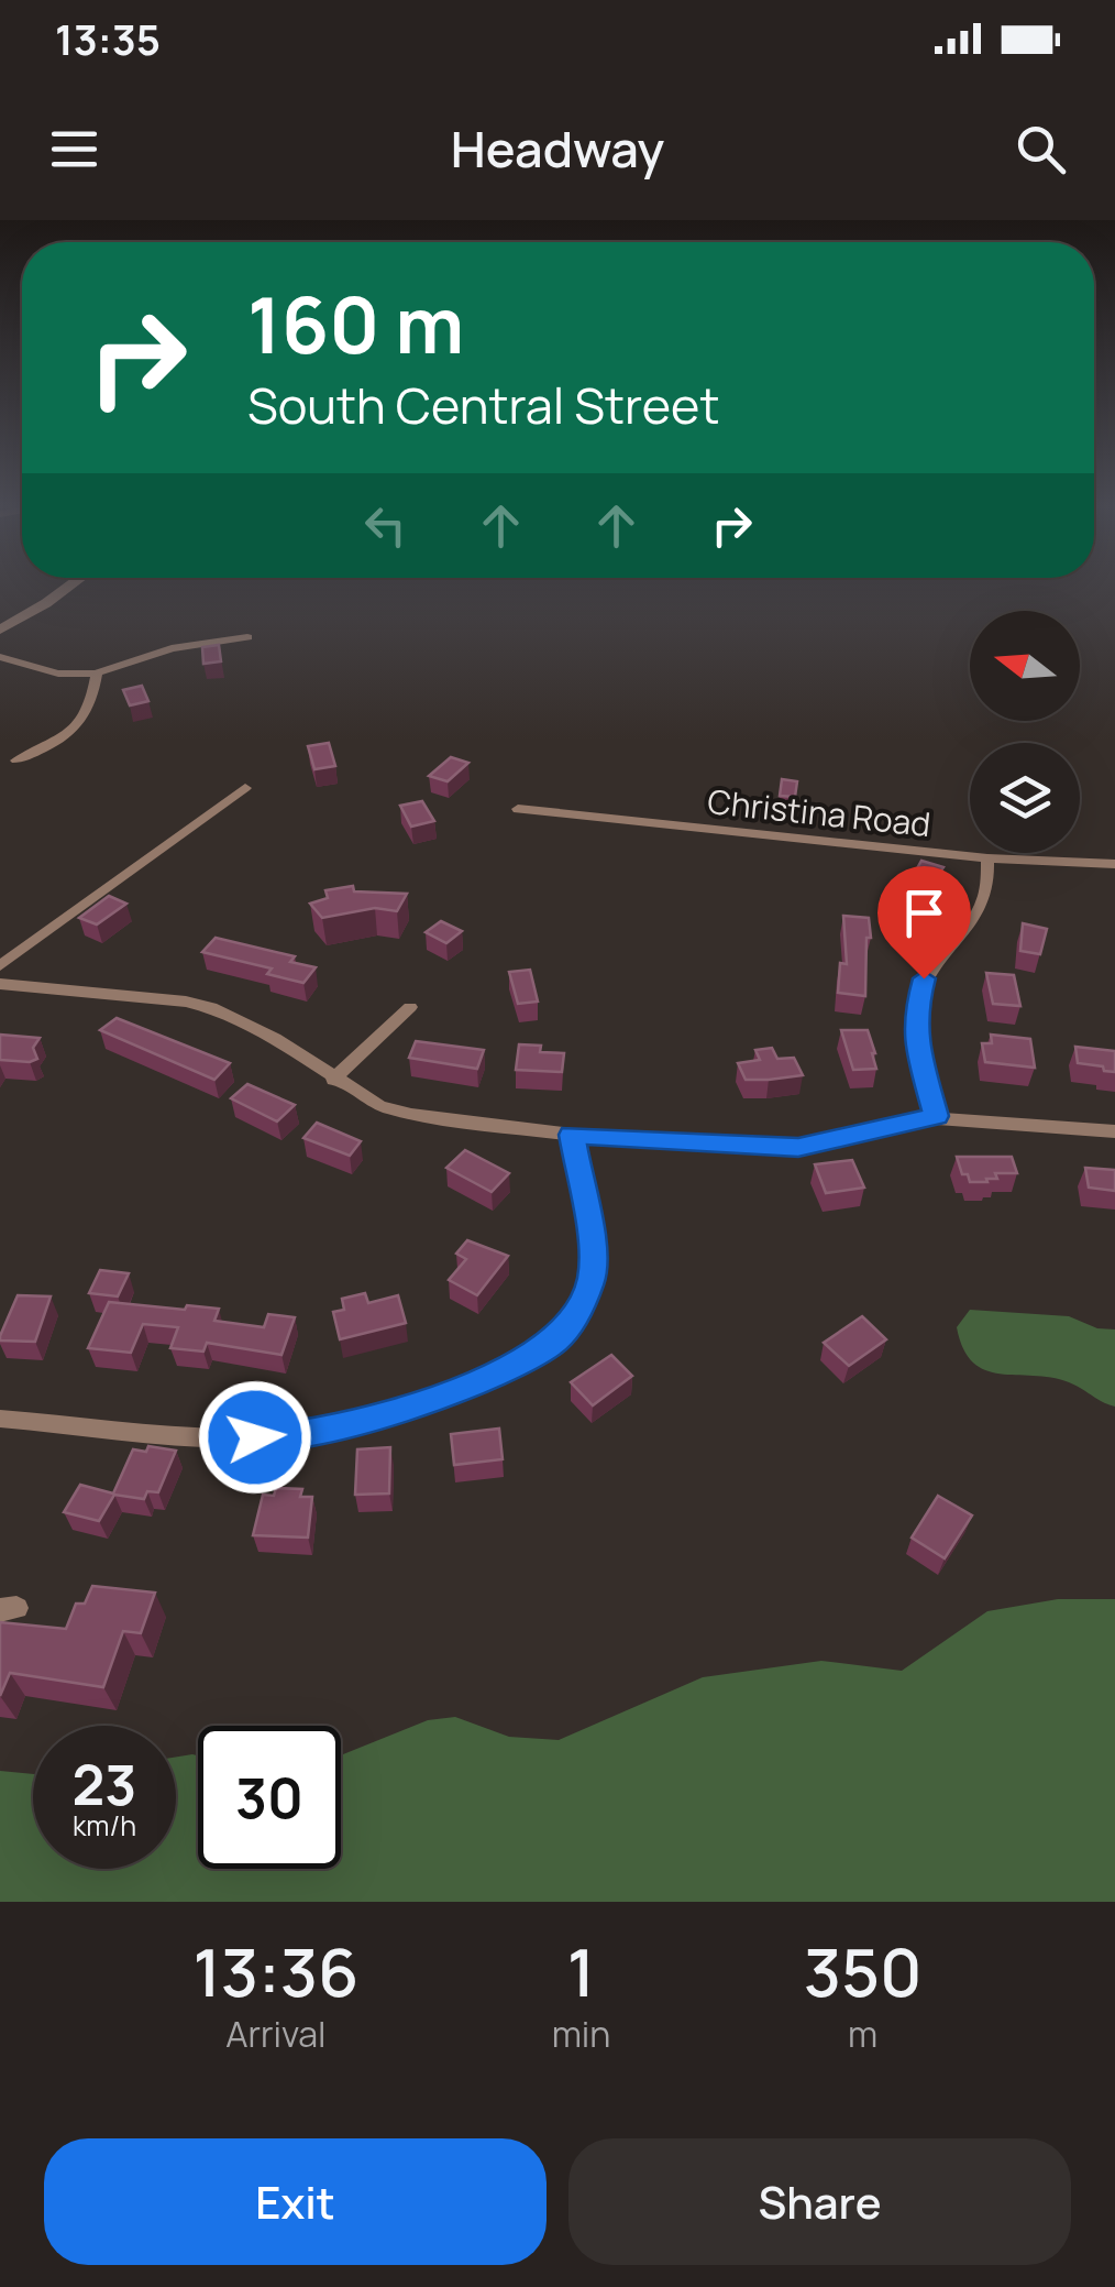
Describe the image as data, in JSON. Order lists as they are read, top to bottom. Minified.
{"streets":{"street":["Christina Road"]},"north":"left","page":{"status":"13:35","header":"Headway","turn":["160 m","South Central Street"],"speed":"23 km/h","limit":"30","eta":["13:36","Arrival","1","min","350","m"],"buttons":["Exit","Share"]}}
